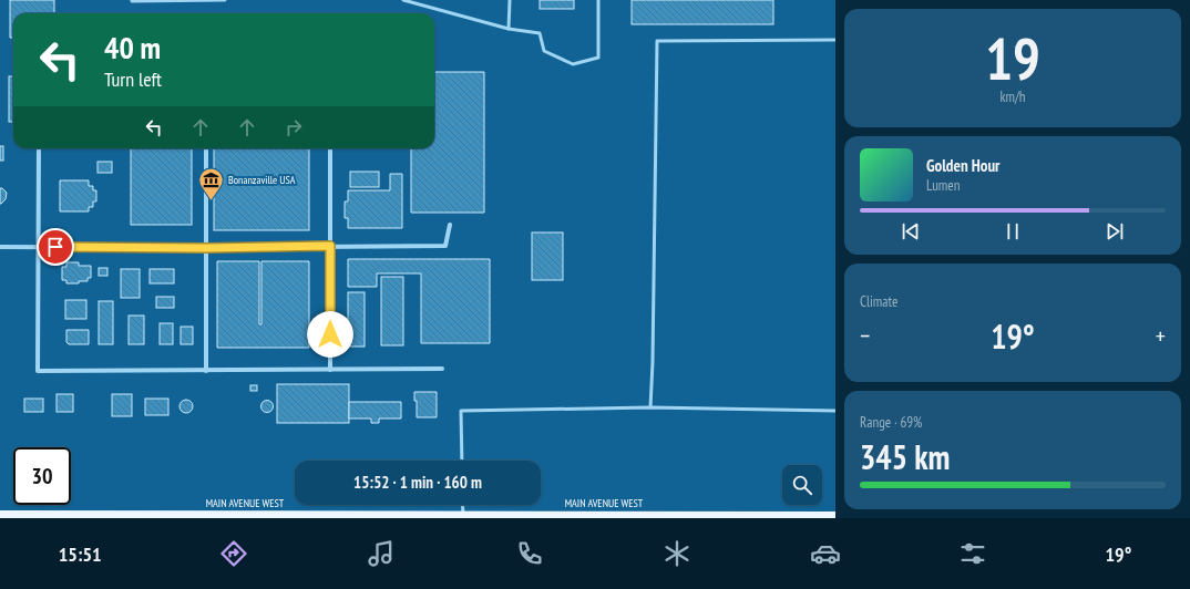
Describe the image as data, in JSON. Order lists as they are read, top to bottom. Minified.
{"streets":{"main road":["MAIN AVENUE WEST"]},"places":{"museum":["Bonanzaville USA"]},"page":{"tile":[["19","km/h"],"Climate",["Range · 69%","345 km"]],"turn":["40 m","Turn left"],"song":["Golden Hour","Lumen"],"heat":["−","19°","+"],"limit":"30","trip":"15:52 · 1 min · 160 m","tabs":["15:51","19°"]}}
